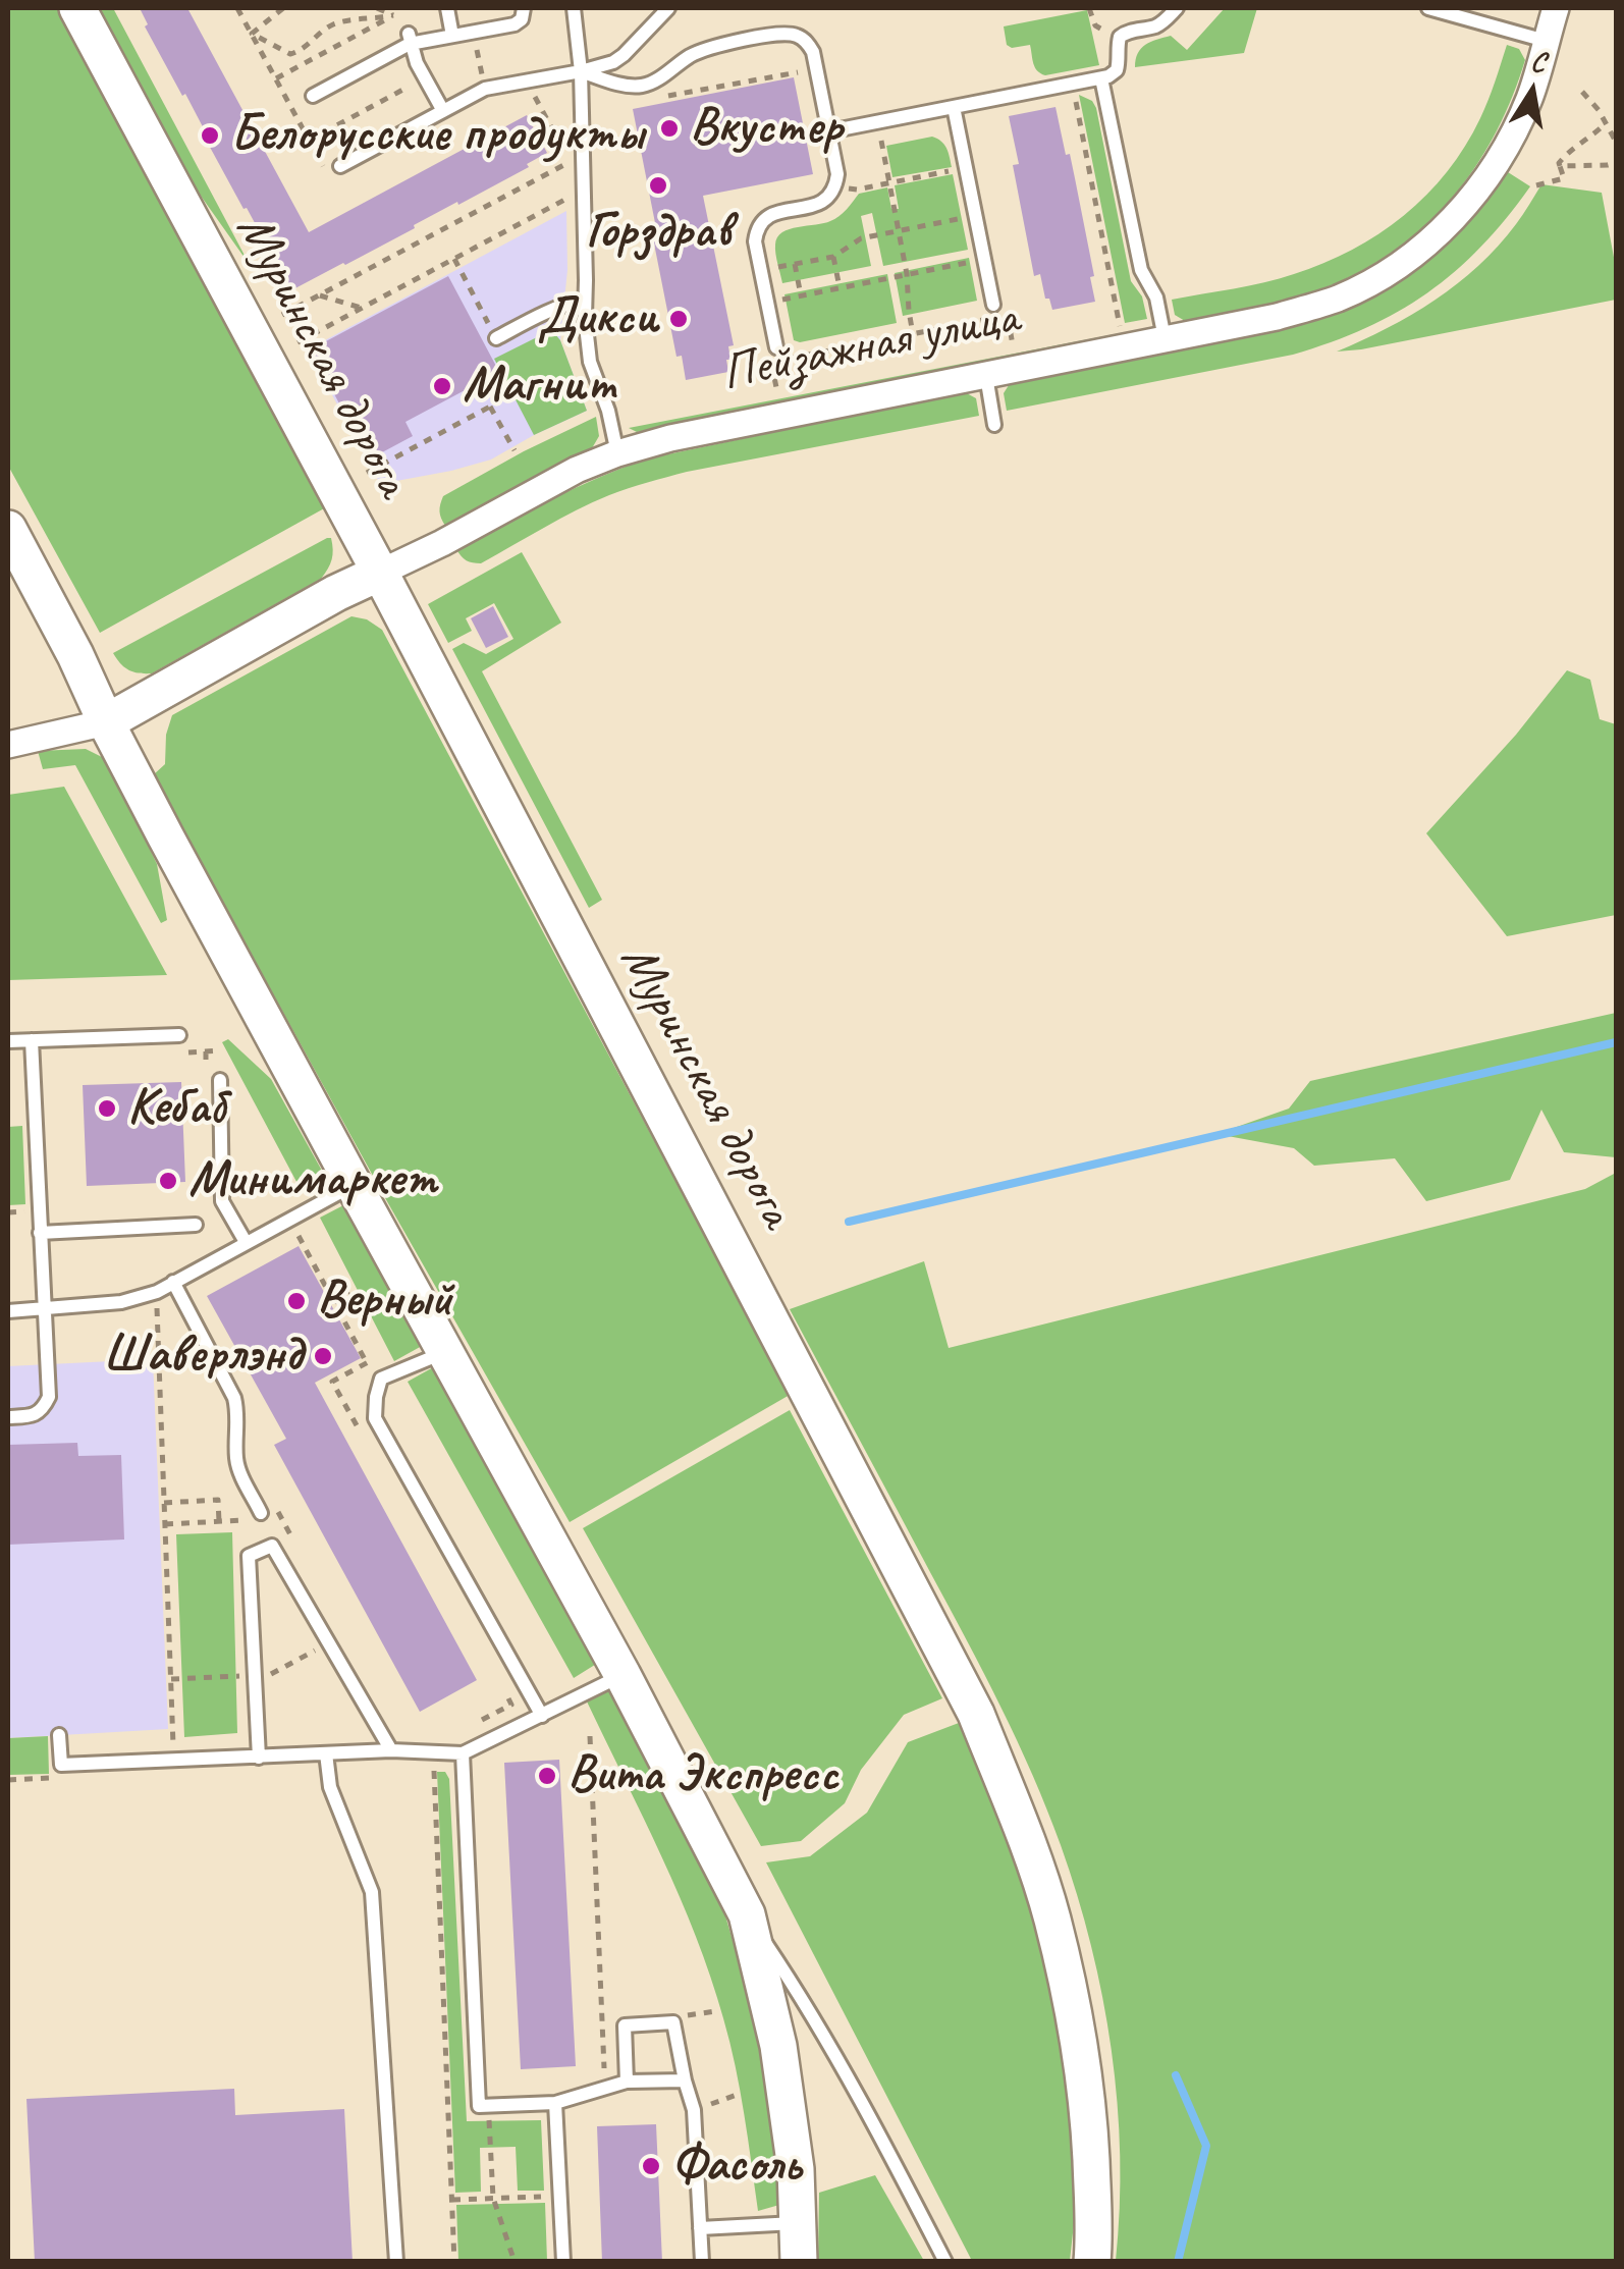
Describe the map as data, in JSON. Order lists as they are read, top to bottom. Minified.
{"streets":{"street":["Пейзажная улица","Муринская дорога"]},"crossings":[["Пейзажная улица","Муринская дорога"]],"places":["Вкустер","Белорусские продукты","Горздрав","Дикси","Магнит","Кебаб","Минимаркет","Верный","Шаверлэнд","Вита Экспресс","Фасоль"],"north":"top"}
